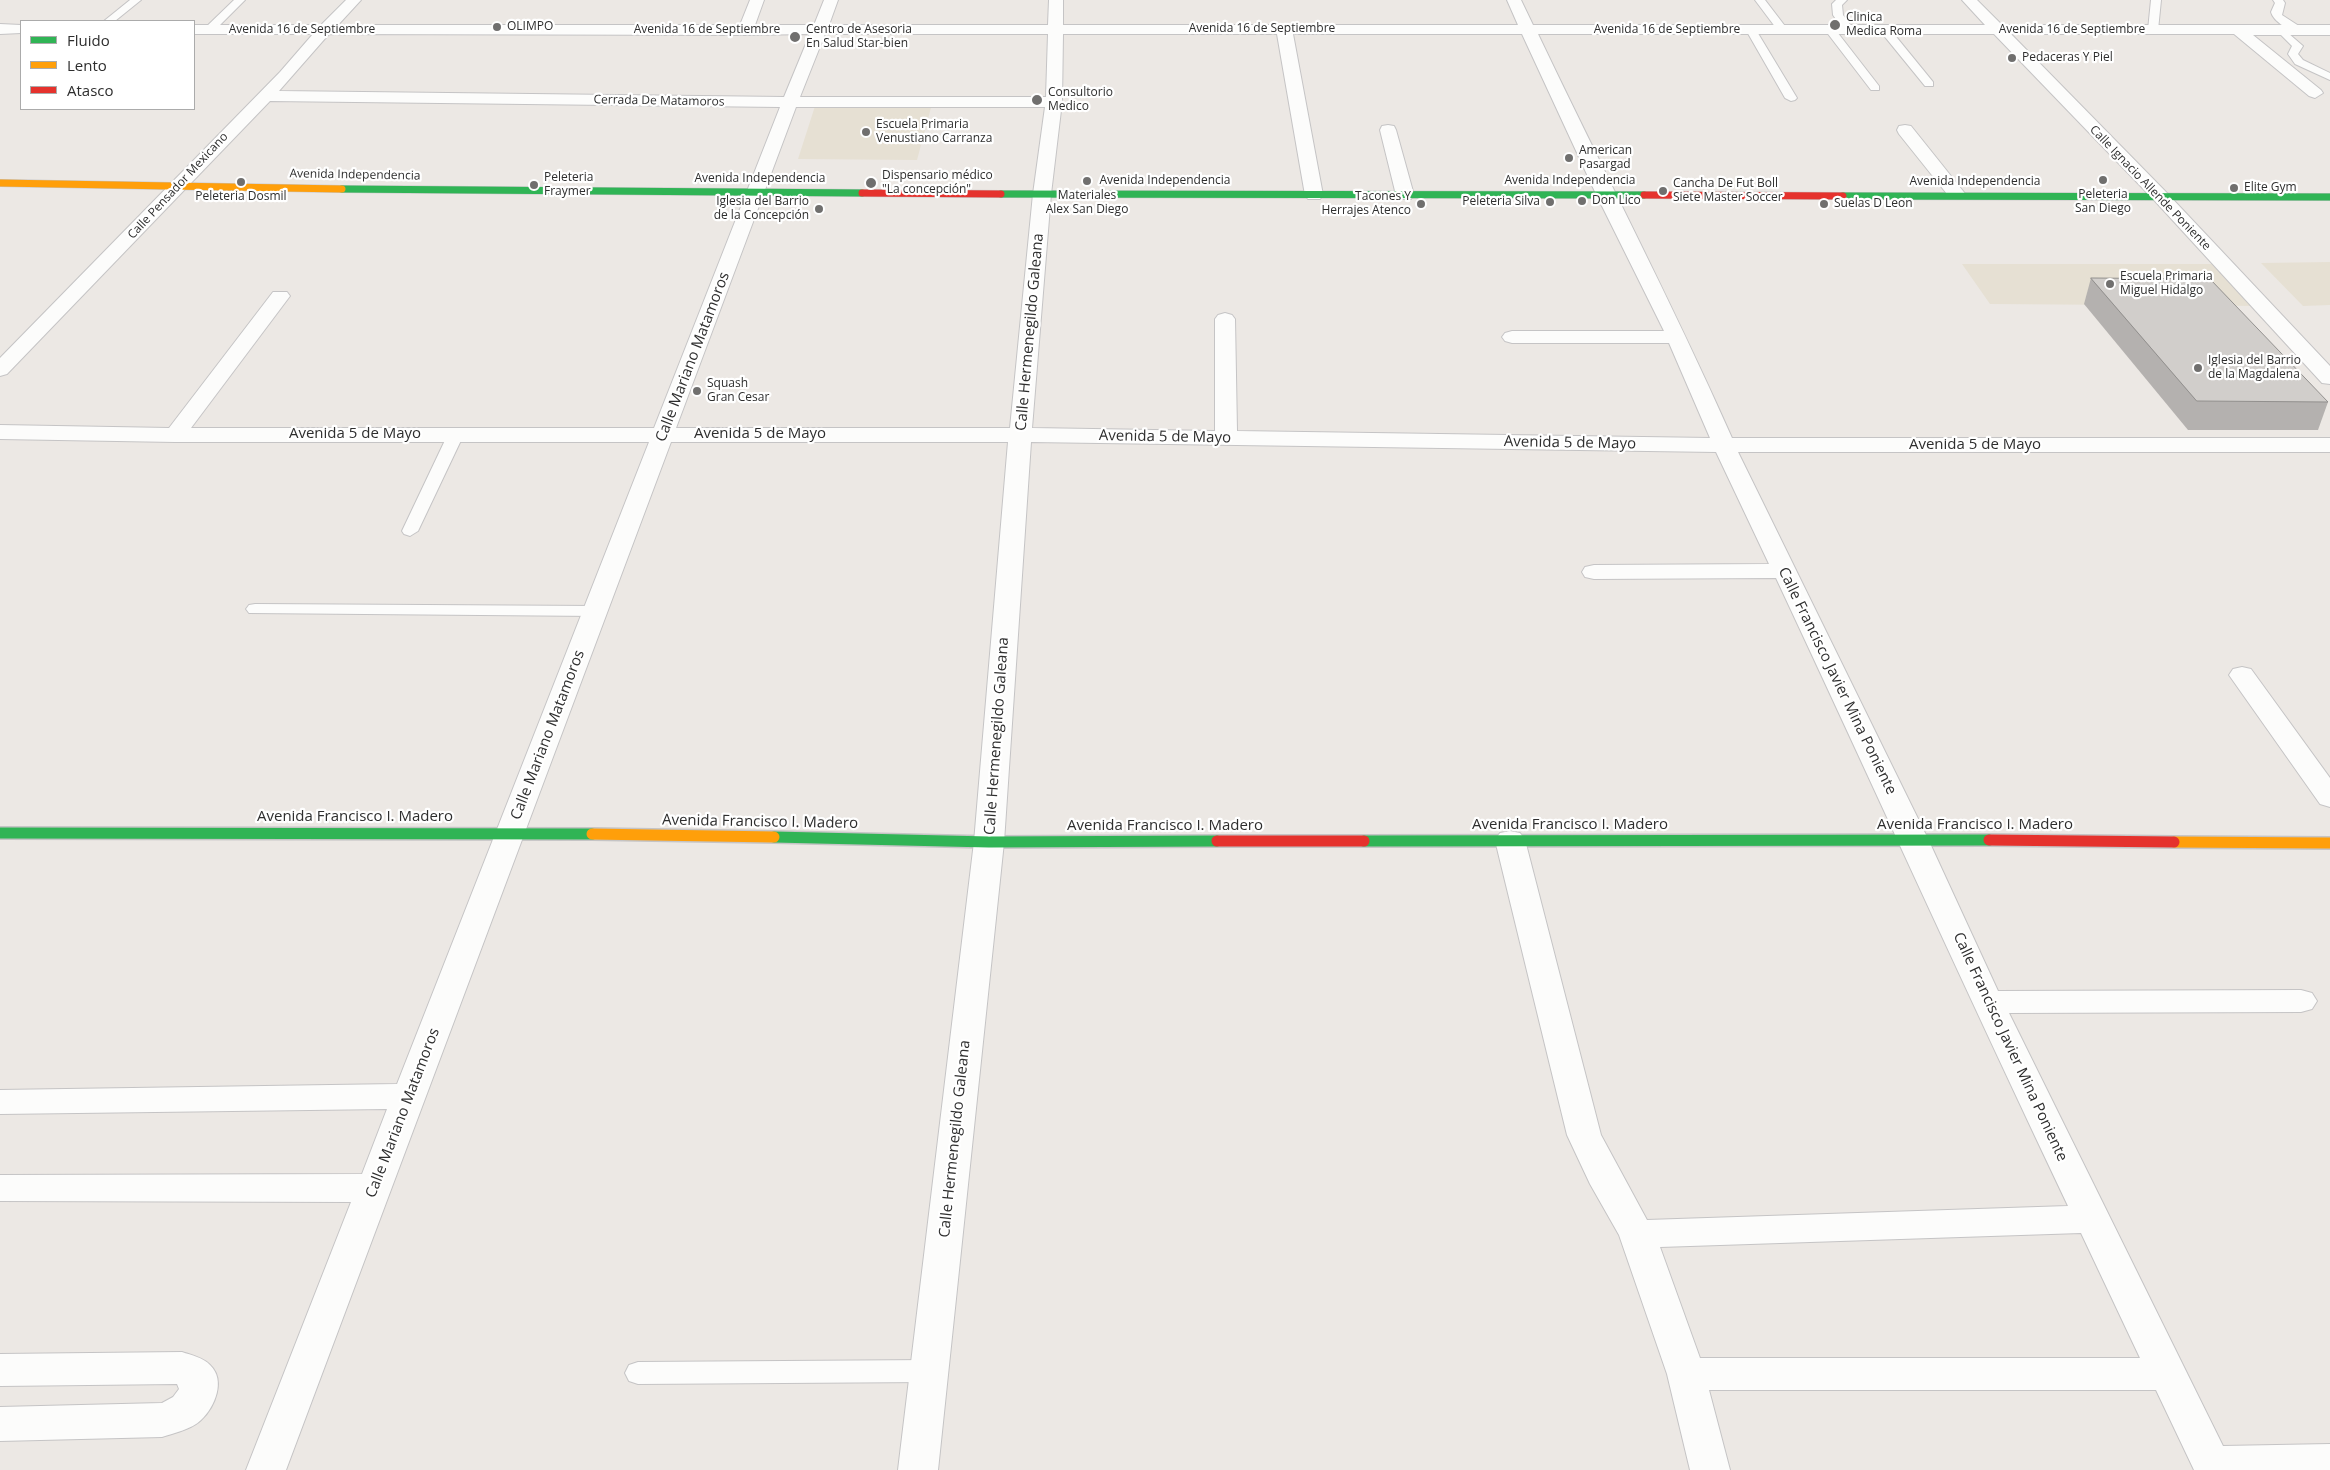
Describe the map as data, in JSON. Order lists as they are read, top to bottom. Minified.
{"streets":{"main road":["Avenida Independencia","Avenida Francisco I. Madero"],"street":["Avenida 16 de Septiembre","Cerrada De Matamoros","Calle Pensador Mexicano","Calle Ignacio Allende Poniente","Calle Hermenegildo Galeana","Calle Mariano Matamoros","Avenida 5 de Mayo","Calle Francisco Javier Mina Poniente"]},"crossings":[["Avenida 16 de Septiembre","Calle Pensador Mexicano"],["Avenida 16 de Septiembre","Calle Ignacio Allende Poniente"],["Avenida 16 de Septiembre","Calle Hermenegildo Galeana"],["Avenida 16 de Septiembre","Calle Mariano Matamoros"],["Avenida 16 de Septiembre","Calle Francisco Javier Mina Poniente"],["Cerrada De Matamoros","Calle Pensador Mexicano"],["Cerrada De Matamoros","Calle Hermenegildo Galeana"],["Cerrada De Matamoros","Calle Mariano Matamoros"],["Avenida Independencia","Calle Pensador Mexicano"],["Avenida Independencia","Calle Ignacio Allende Poniente"],["Avenida Independencia","Calle Hermenegildo Galeana"],["Avenida Independencia","Calle Mariano Matamoros"],["Avenida Independencia","Calle Francisco Javier Mina Poniente"],["Calle Hermenegildo Galeana","Avenida 5 de Mayo"],["Calle Hermenegildo Galeana","Avenida Francisco I. Madero"],["Calle Mariano Matamoros","Avenida 5 de Mayo"],["Calle Mariano Matamoros","Avenida Francisco I. Madero"],["Avenida 5 de Mayo","Calle Francisco Javier Mina Poniente"],["Calle Francisco Javier Mina Poniente","Avenida Francisco I. Madero"]],"places":["Clinica Medica Roma","OLIMPO","Centro de Asesoria En Salud Star-bien","Pedaceras Y Piel","Consultorio Medico","Escuela Primaria Venustiano Carranza","American Pasargad","Peleteria San Diego","Materiales Alex San Diego","Peleteria Dosmil","Dispensario médico \"La concepción\"","Peleteria Fraymer","Elite Gym","Cancha De Fut Boll Siete Master Soccer","Don Lico","Peleteria Silva","Tacones Y Herrajes Atenco","Suelas D Leon","Iglesia del Barrio de la Concepción","Escuela Primaria Miguel Hidalgo","Iglesia del Barrio de la Magdalena","Squash Gran Cesar"],"legend":["Fluido","Lento","Atasco"]}
